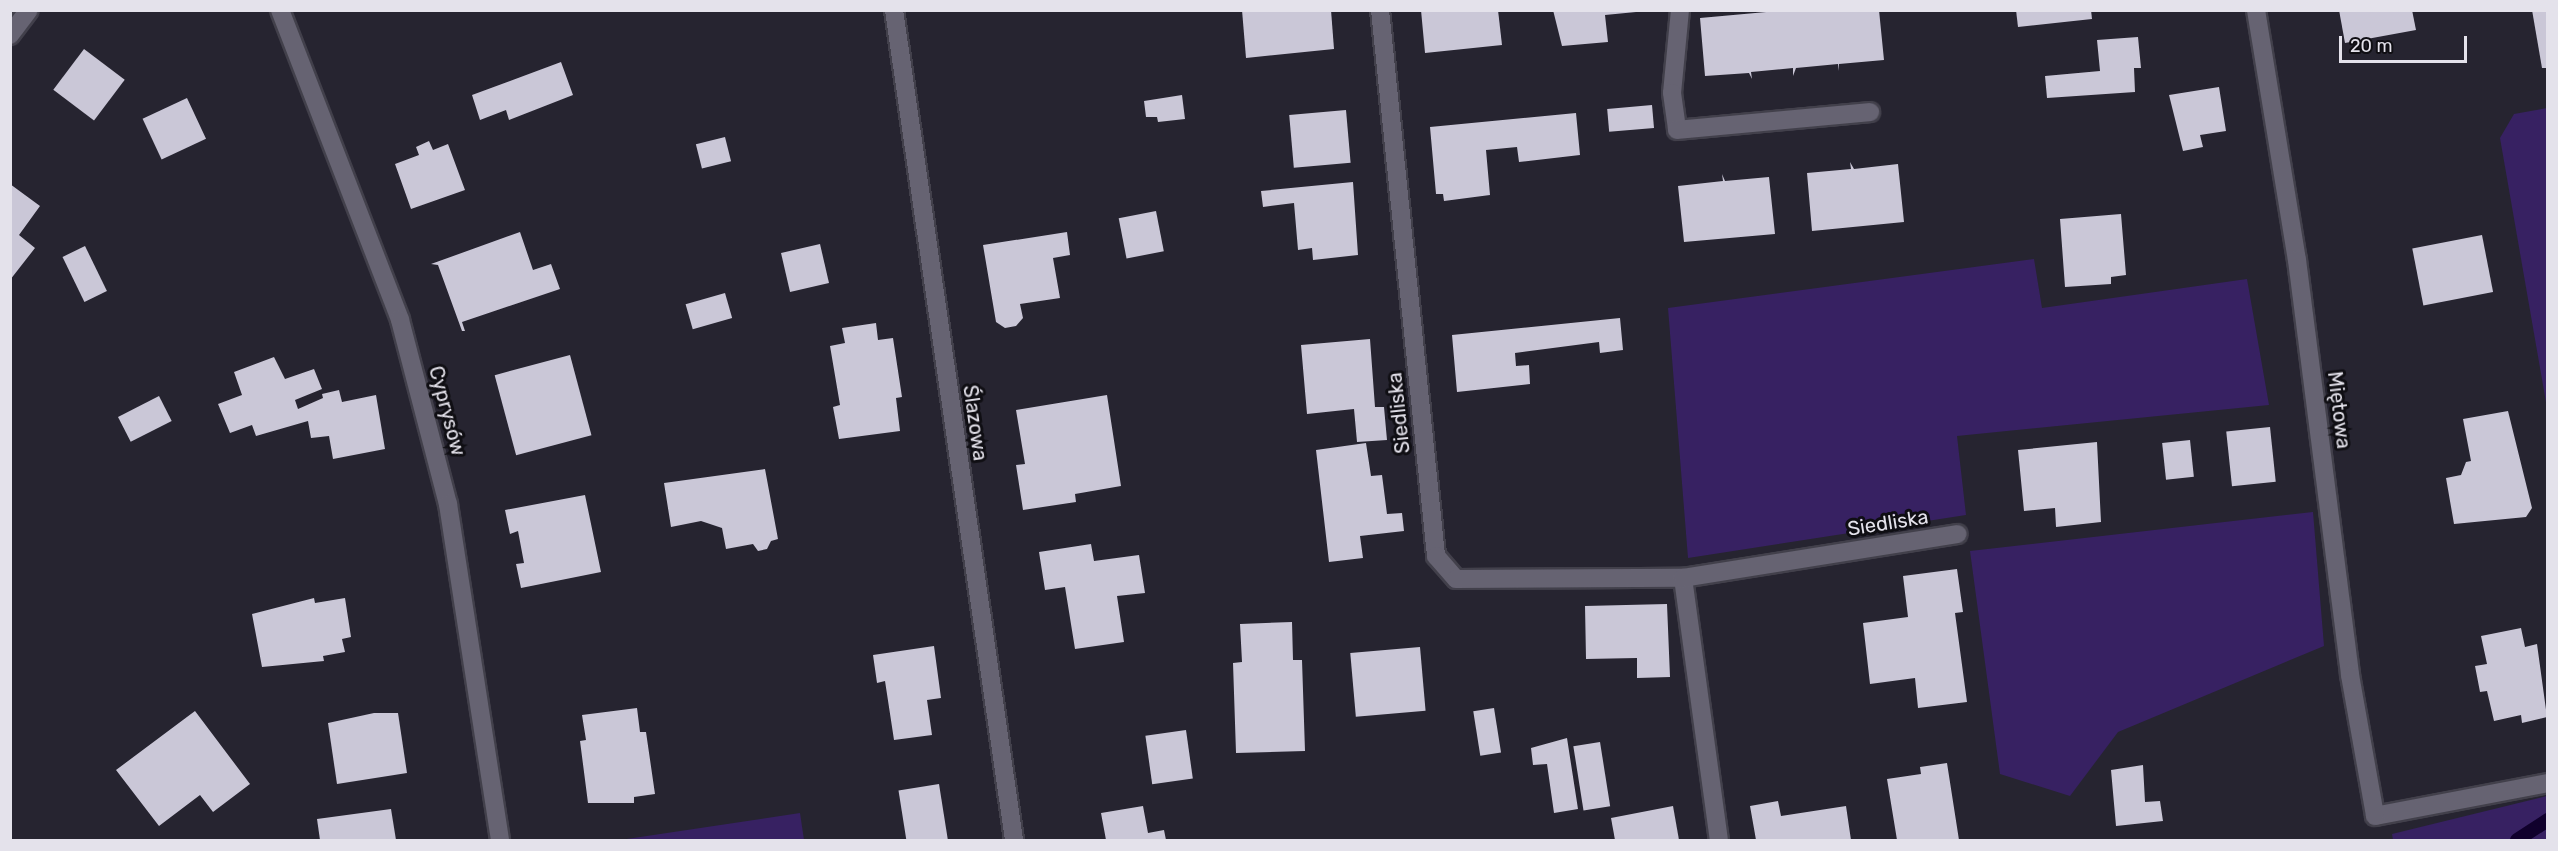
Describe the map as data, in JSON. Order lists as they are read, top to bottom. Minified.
{"streets":{"street":["Miętowa","Cyprysów","Siedliska","Ślazowa"]},"scale_bar":"20 m"}
